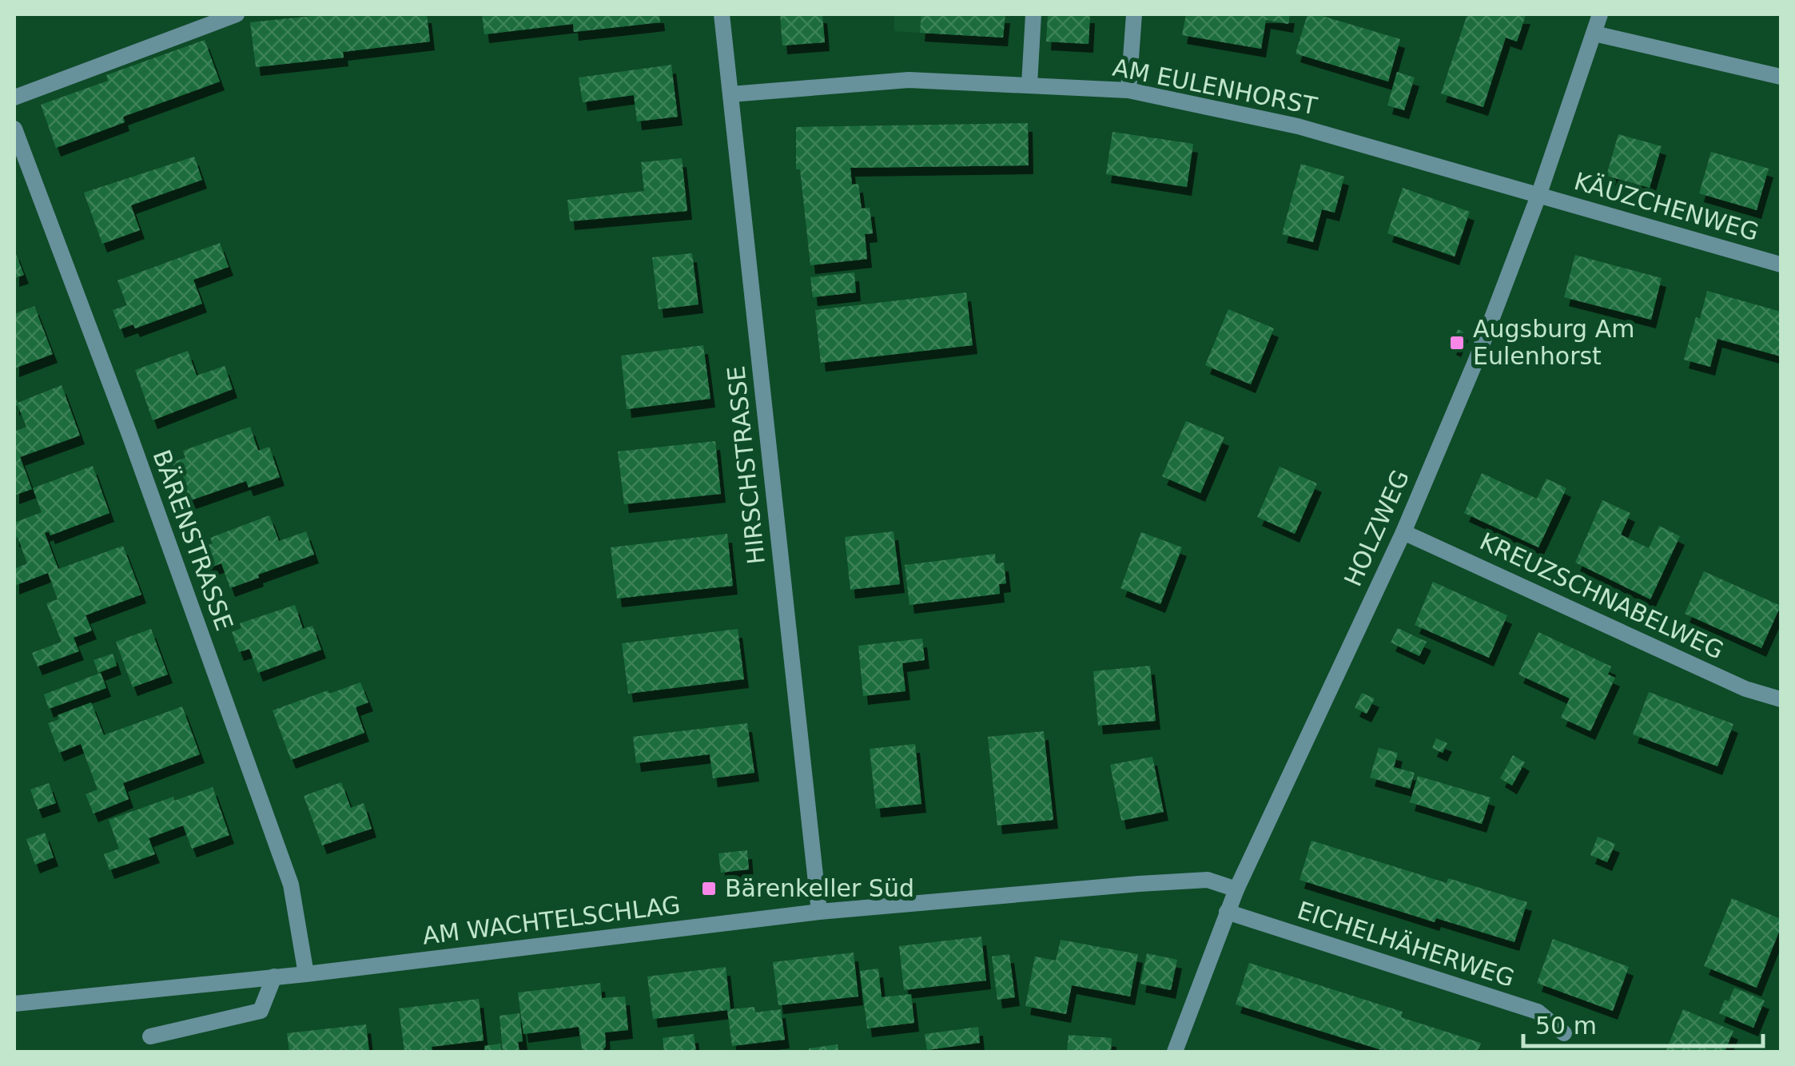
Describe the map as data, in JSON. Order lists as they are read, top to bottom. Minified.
{"streets":{"street":["AM EULENHORST","KÄUZCHENWEG","HIRSCHSTRASSE","HOLZWEG","BÄRENSTRASSE","KREUZSCHNABELWEG","AM WACHTELSCHLAG","EICHELHÄHERWEG"]},"crossings":[["AM EULENHORST","KÄUZCHENWEG"],["AM EULENHORST","HIRSCHSTRASSE"],["AM EULENHORST","HOLZWEG"],["KÄUZCHENWEG","HOLZWEG"],["HIRSCHSTRASSE","AM WACHTELSCHLAG"],["HOLZWEG","KREUZSCHNABELWEG"],["HOLZWEG","AM WACHTELSCHLAG"],["HOLZWEG","EICHELHÄHERWEG"],["BÄRENSTRASSE","AM WACHTELSCHLAG"]],"places":{"transit":["Augsburg Am Eulenhorst","Bärenkeller Süd"]},"scale_bar":"50 m"}
